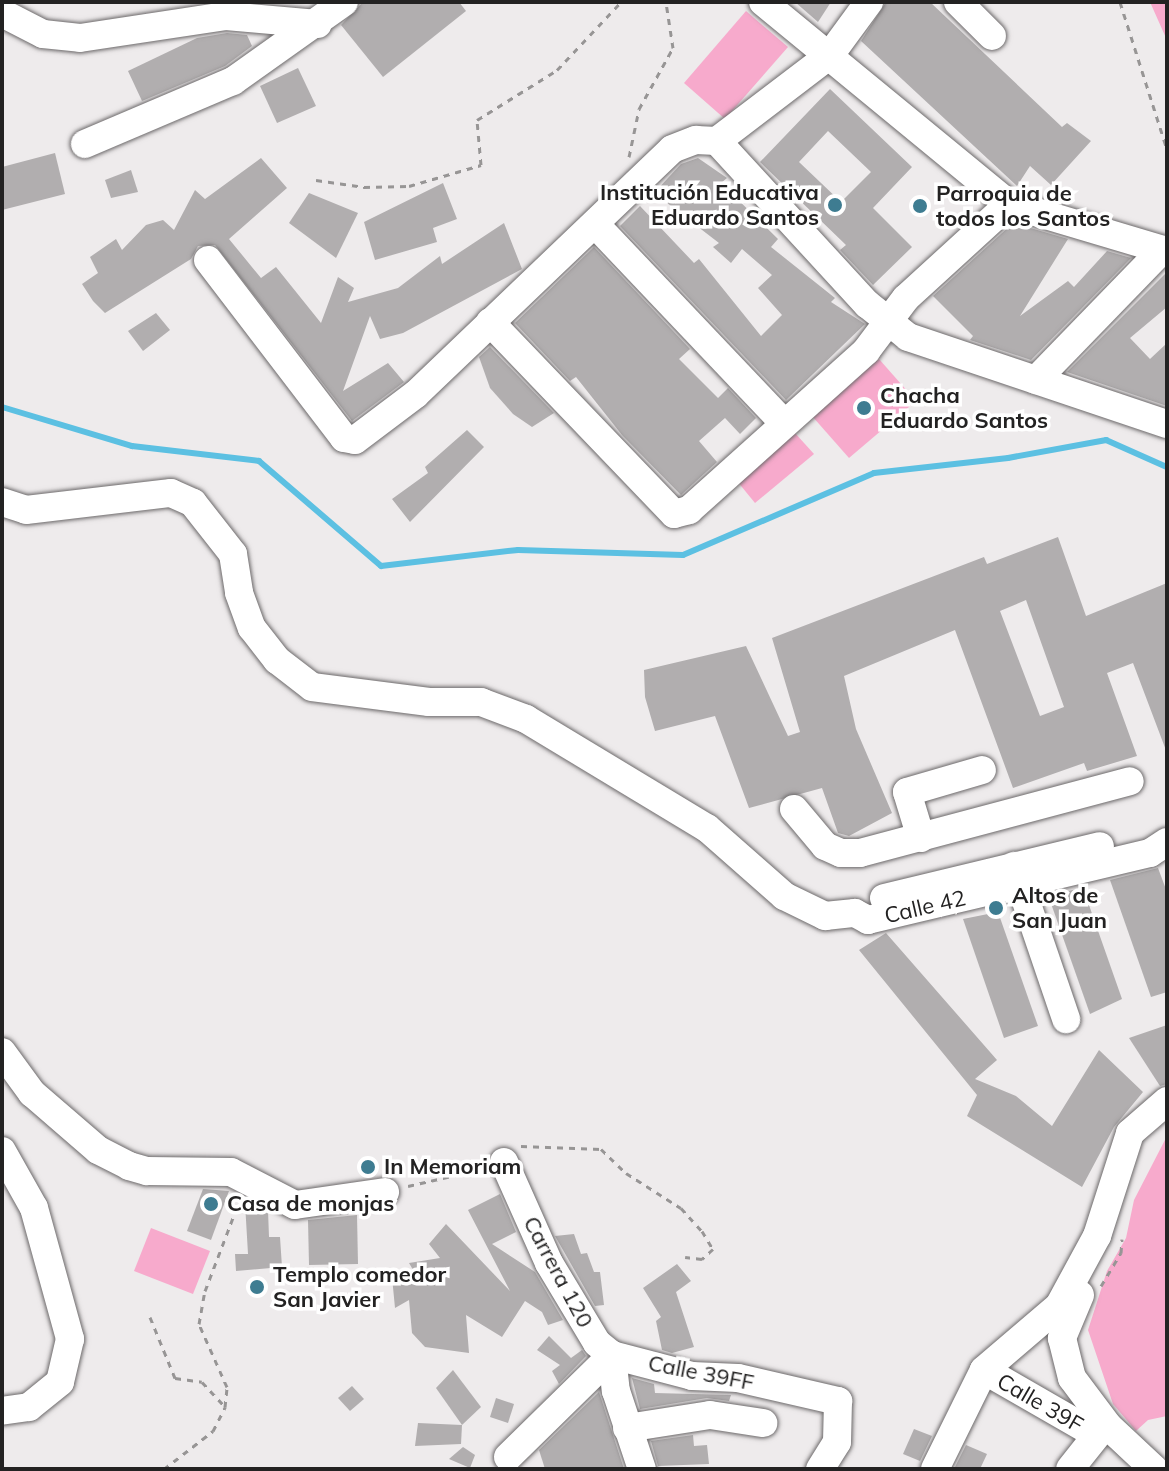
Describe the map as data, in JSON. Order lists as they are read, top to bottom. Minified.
{"streets":{"street":["Calle 42","Carrera 120","Calle 39FF","Calle 39F"]},"crossings":[["Carrera 120","Calle 39FF"]],"places":["Institución Educativa Eduardo Santos","Parroquia de todos los Santos","Chacha Eduardo Santos","Altos de San Juan","In Memoriam","Casa de monjas","Templo comedor San Javier"]}
